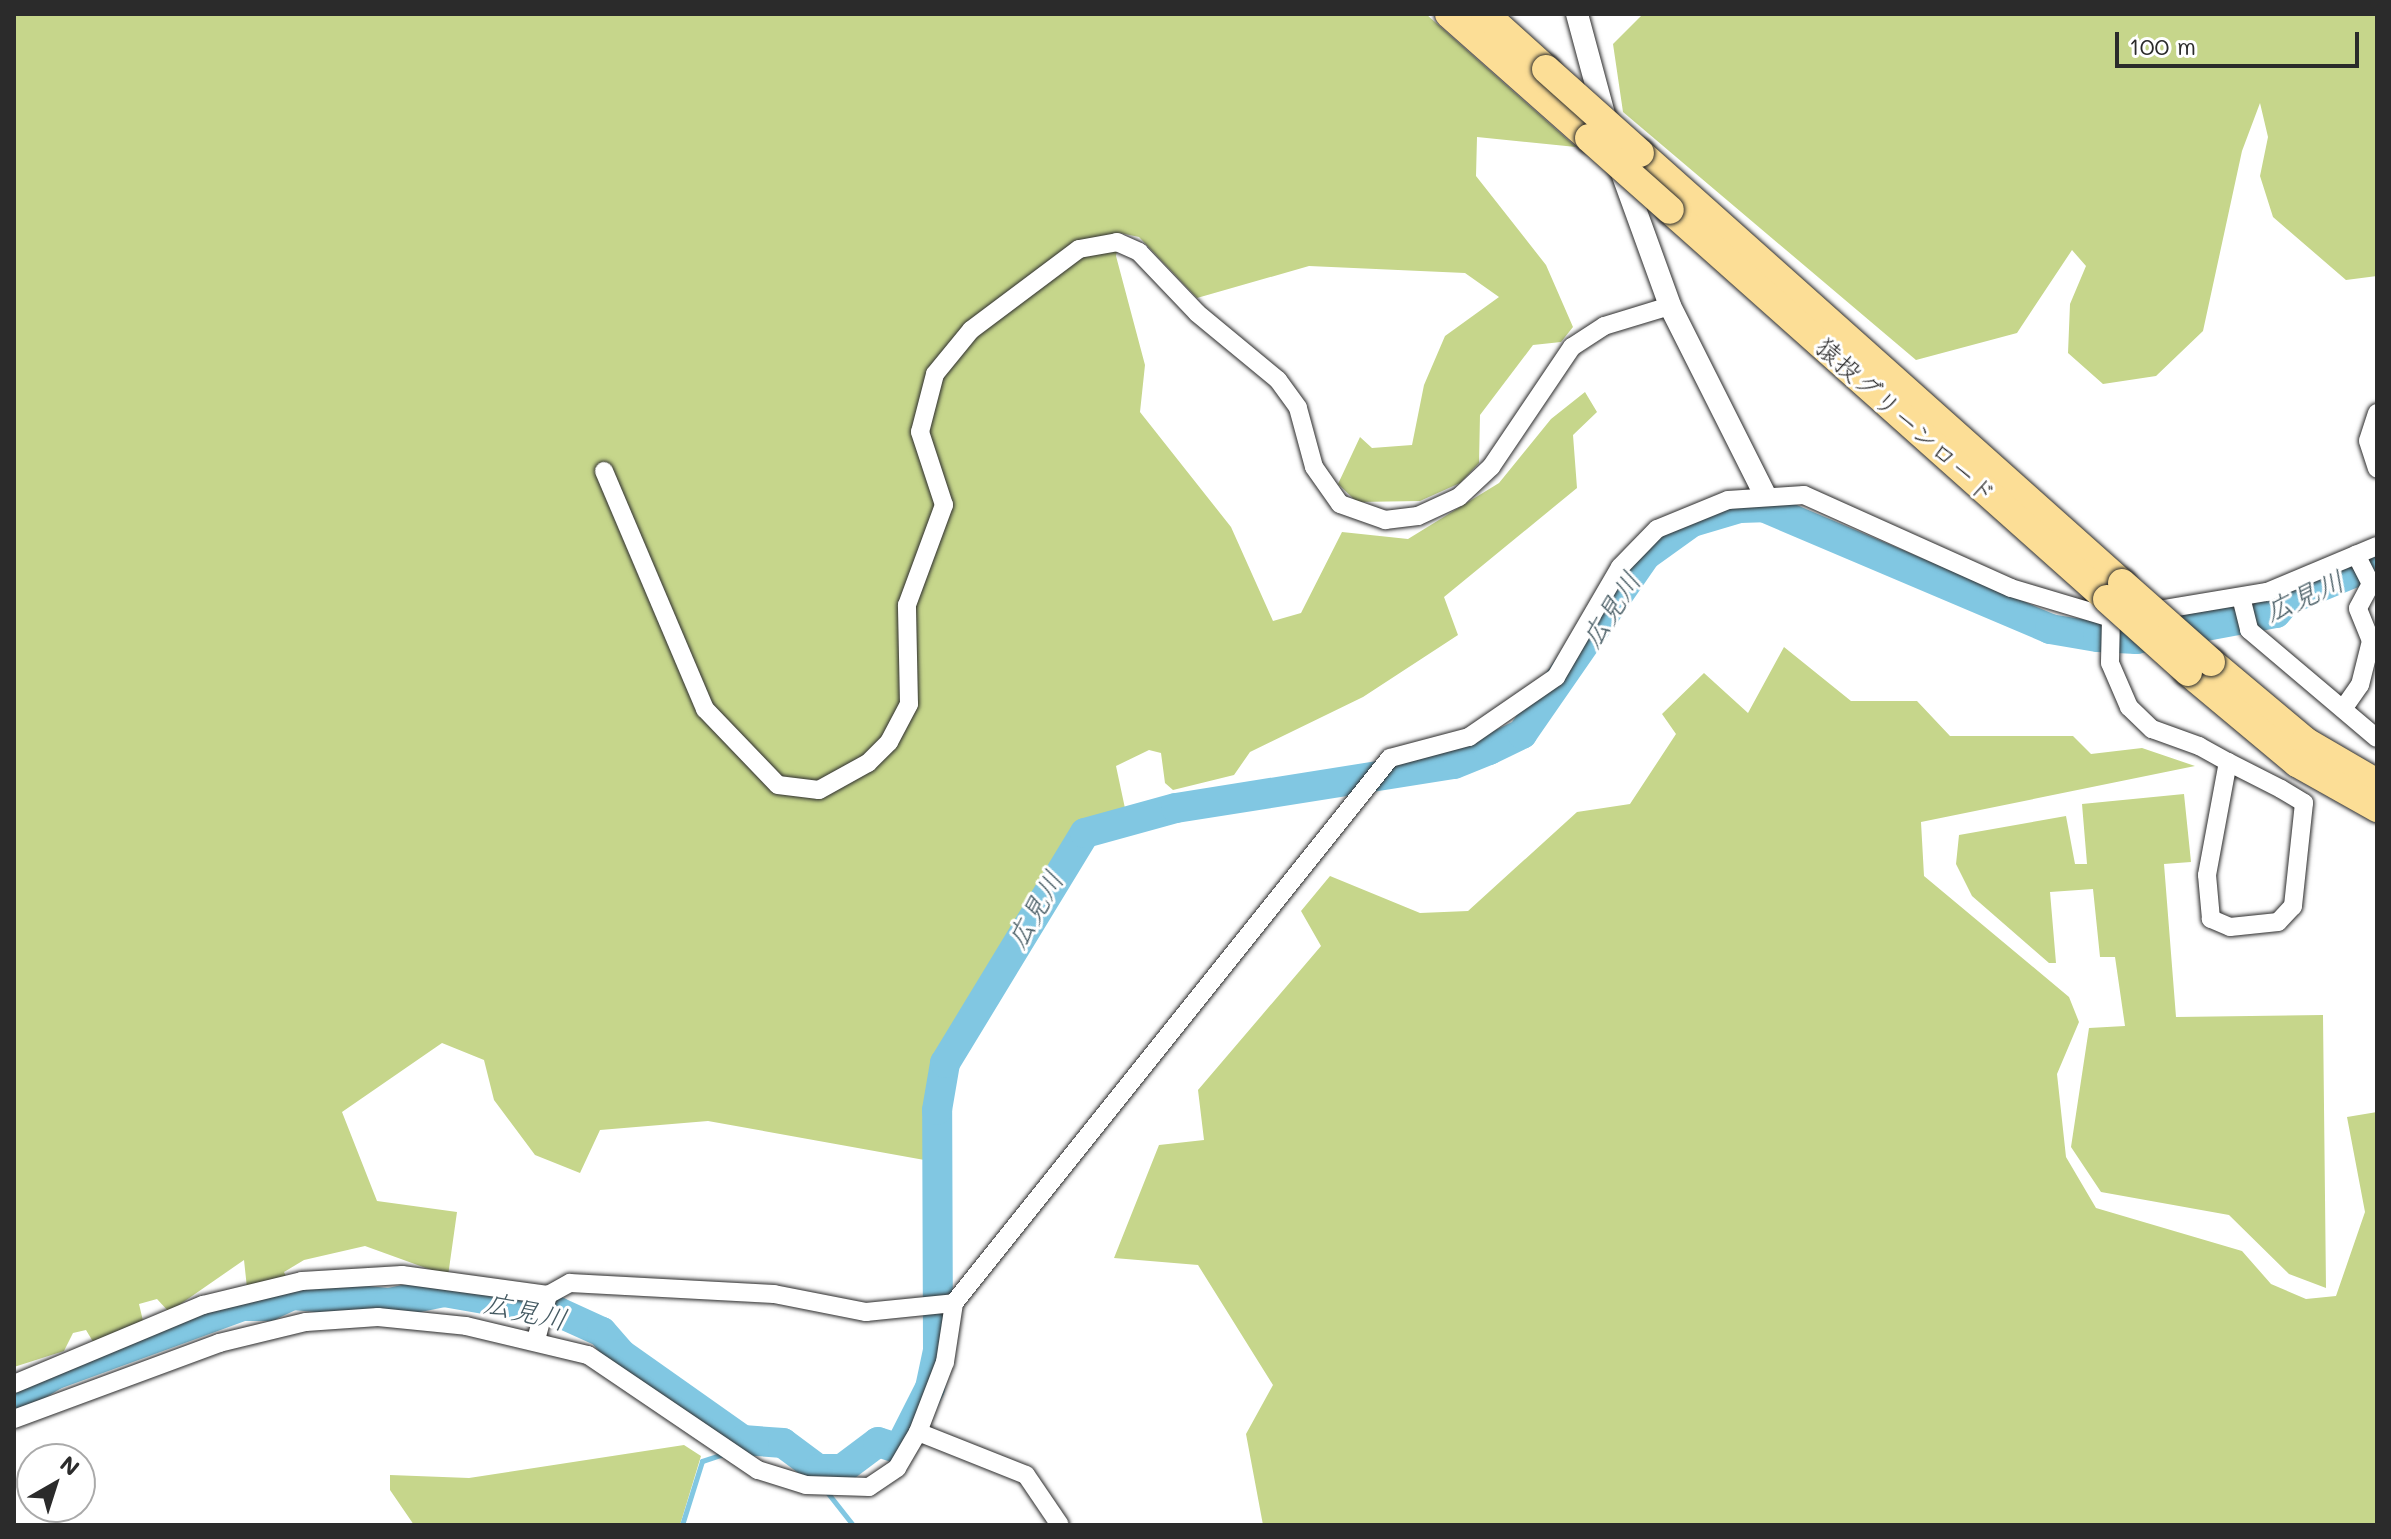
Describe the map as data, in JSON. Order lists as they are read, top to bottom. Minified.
{"streets":{"main road":["猿投グリーンロード"]},"water":["広見川"],"scale_bar":"100 m","north":"top right"}
